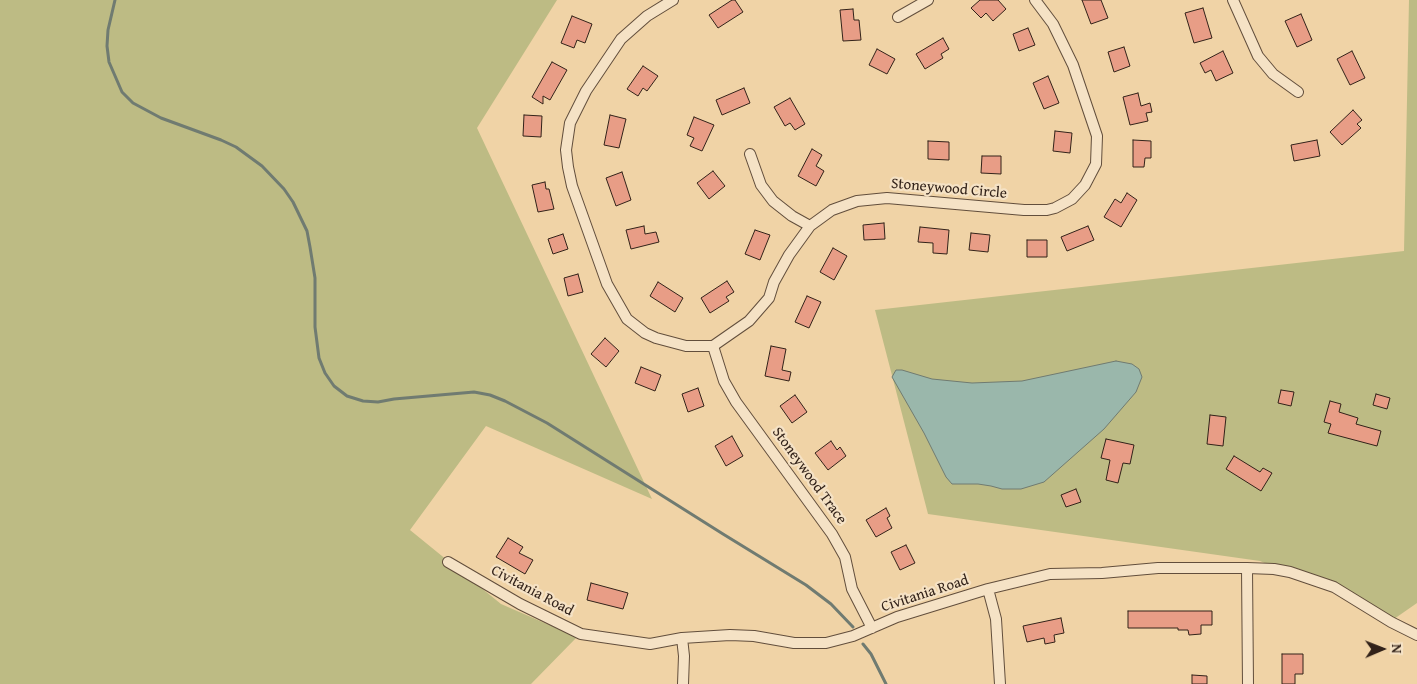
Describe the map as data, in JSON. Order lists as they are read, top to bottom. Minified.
{"streets":{"street":["Stoneywood Circle","Stoneywood Trace","Civitania Road"]},"crossings":[["Stoneywood Circle","Stoneywood Trace"],["Stoneywood Trace","Civitania Road"]],"north":"right"}
